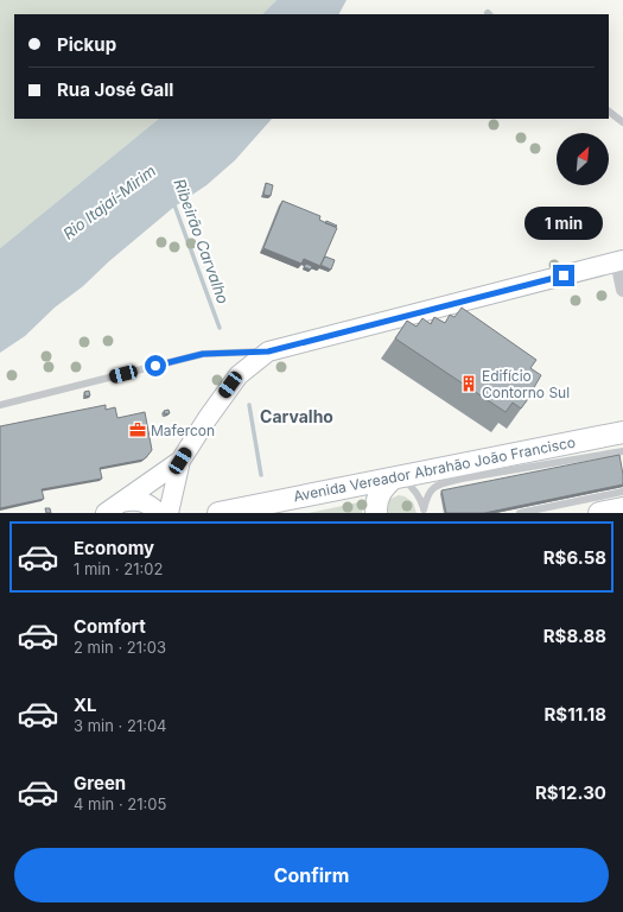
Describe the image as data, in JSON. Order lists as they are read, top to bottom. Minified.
{"streets":{"main road":["Avenida Vereador Abrahão João Francisco"]},"districts":["Carvalho"],"water":["Rio Itajaí-Mirim","Ribeirão Carvalho"],"places":{"building":["Edifício Contorno Sul"],"office":["Mafercon"]},"north":"top right","page":{"banner":["Pickup","Rua José Gall"],"bubble":"1 min","list":[{"name":"Economy","note":"1 min · 21:02","value":"R$6.58"},{"name":"Comfort","note":"2 min · 21:03","value":"R$8.88"},{"name":"XL","note":"3 min · 21:04","value":"R$11.18"},{"name":"Green","note":"4 min · 21:05","value":"R$12.30"}],"buttons":"Confirm"}}
